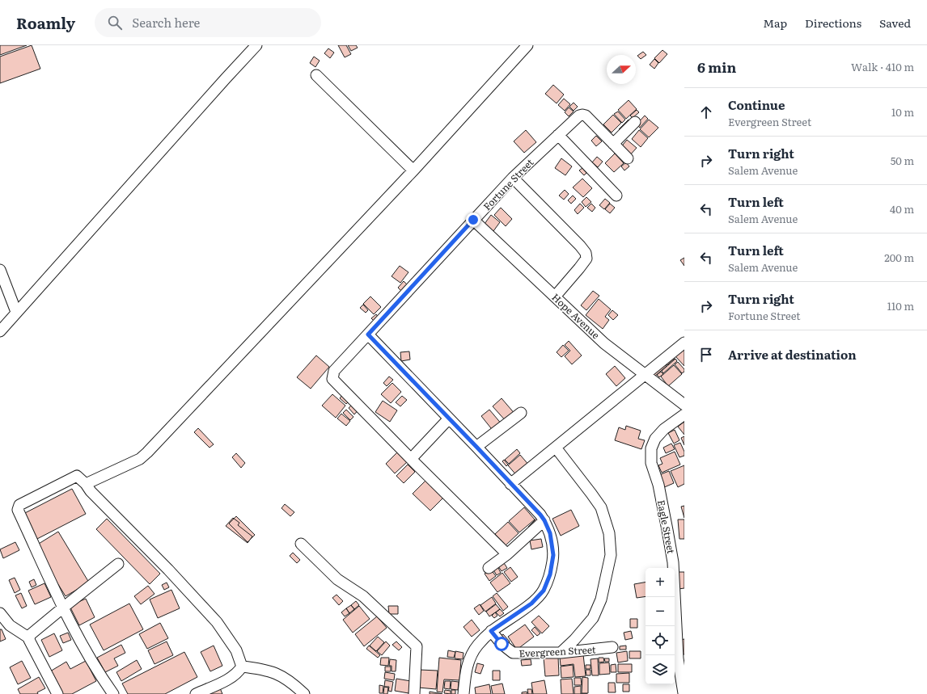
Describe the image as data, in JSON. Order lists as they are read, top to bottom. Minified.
{"streets":{"street":["Fortune Street","Hope Avenue","Eagle Street","Evergreen Street"]},"crossings":[["Fortune Street","Hope Avenue"]],"north":"right","page":{"header":"Roamly","search":"Search here","nav":["Map","Directions","Saved"],"heading":["6 min","Walk · 410 m"],"list":[["Continue","Evergreen Street","10 m"],["Turn right","Salem Avenue","50 m"],["Turn left","Salem Avenue","40 m"],["Turn left","Salem Avenue","200 m"],["Turn right","Fortune Street","110 m"],"Arrive at destination"],"map_buttons":["+","−"]}}
